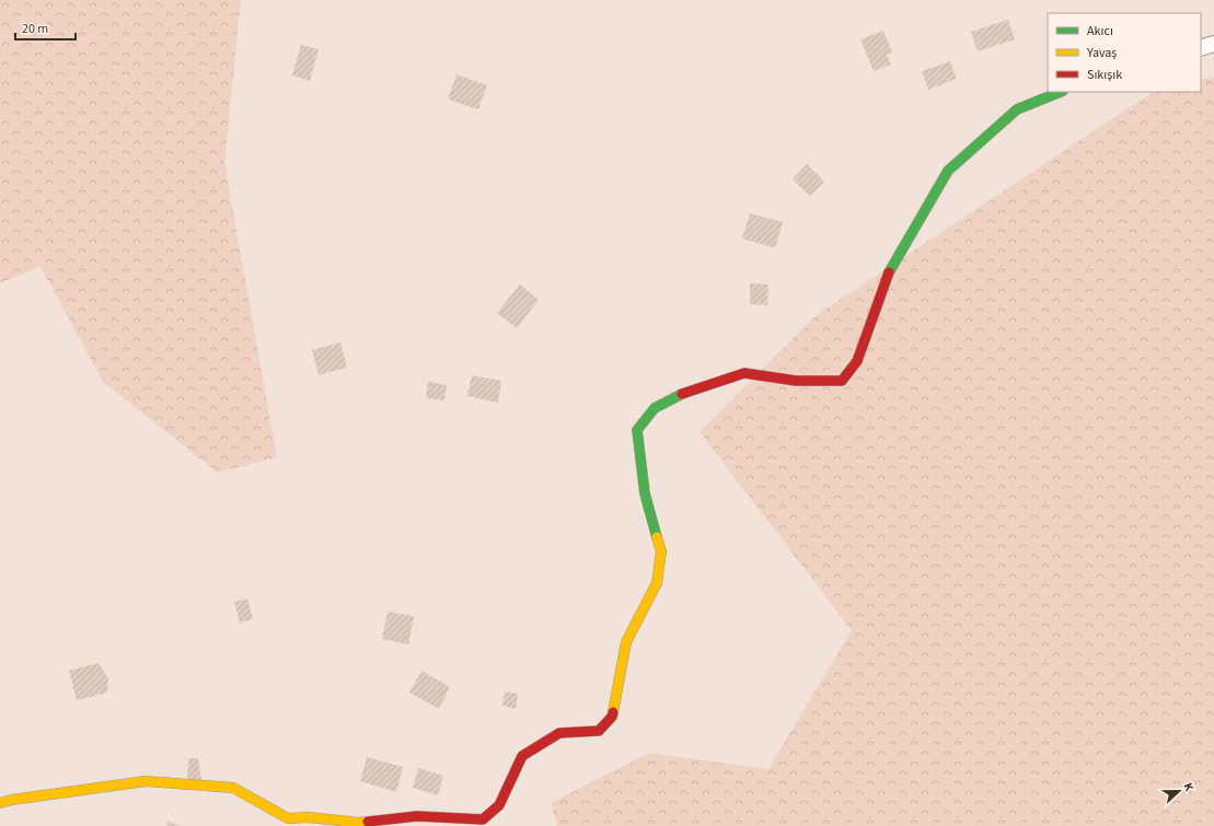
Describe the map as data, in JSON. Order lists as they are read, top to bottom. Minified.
{"legend":["Akıcı","Yavaş","Sıkışık"],"scale_bar":"20 m","north":"right"}
